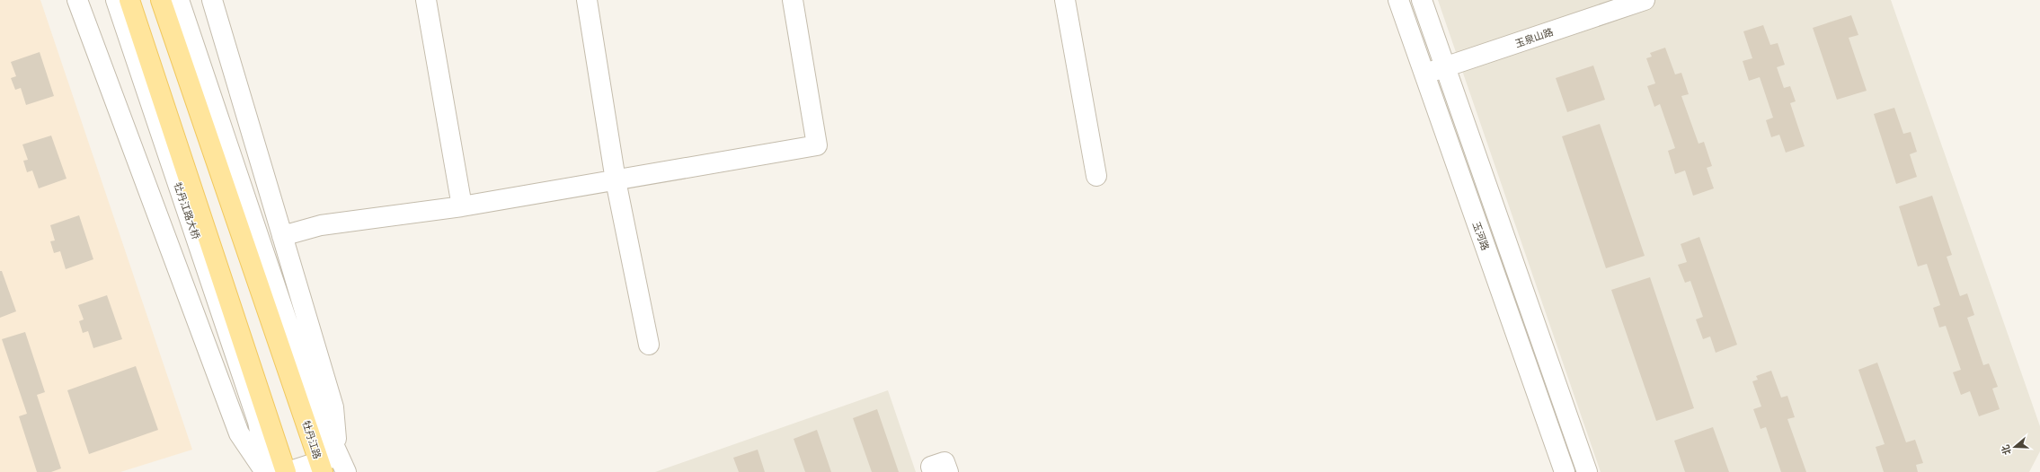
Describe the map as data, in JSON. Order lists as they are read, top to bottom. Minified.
{"streets":{"main road":["牡丹江路大桥","牡丹江路"],"street":["玉泉山路","玉河路"]},"crossings":[["玉泉山路","玉河路"]],"north":"left"}
